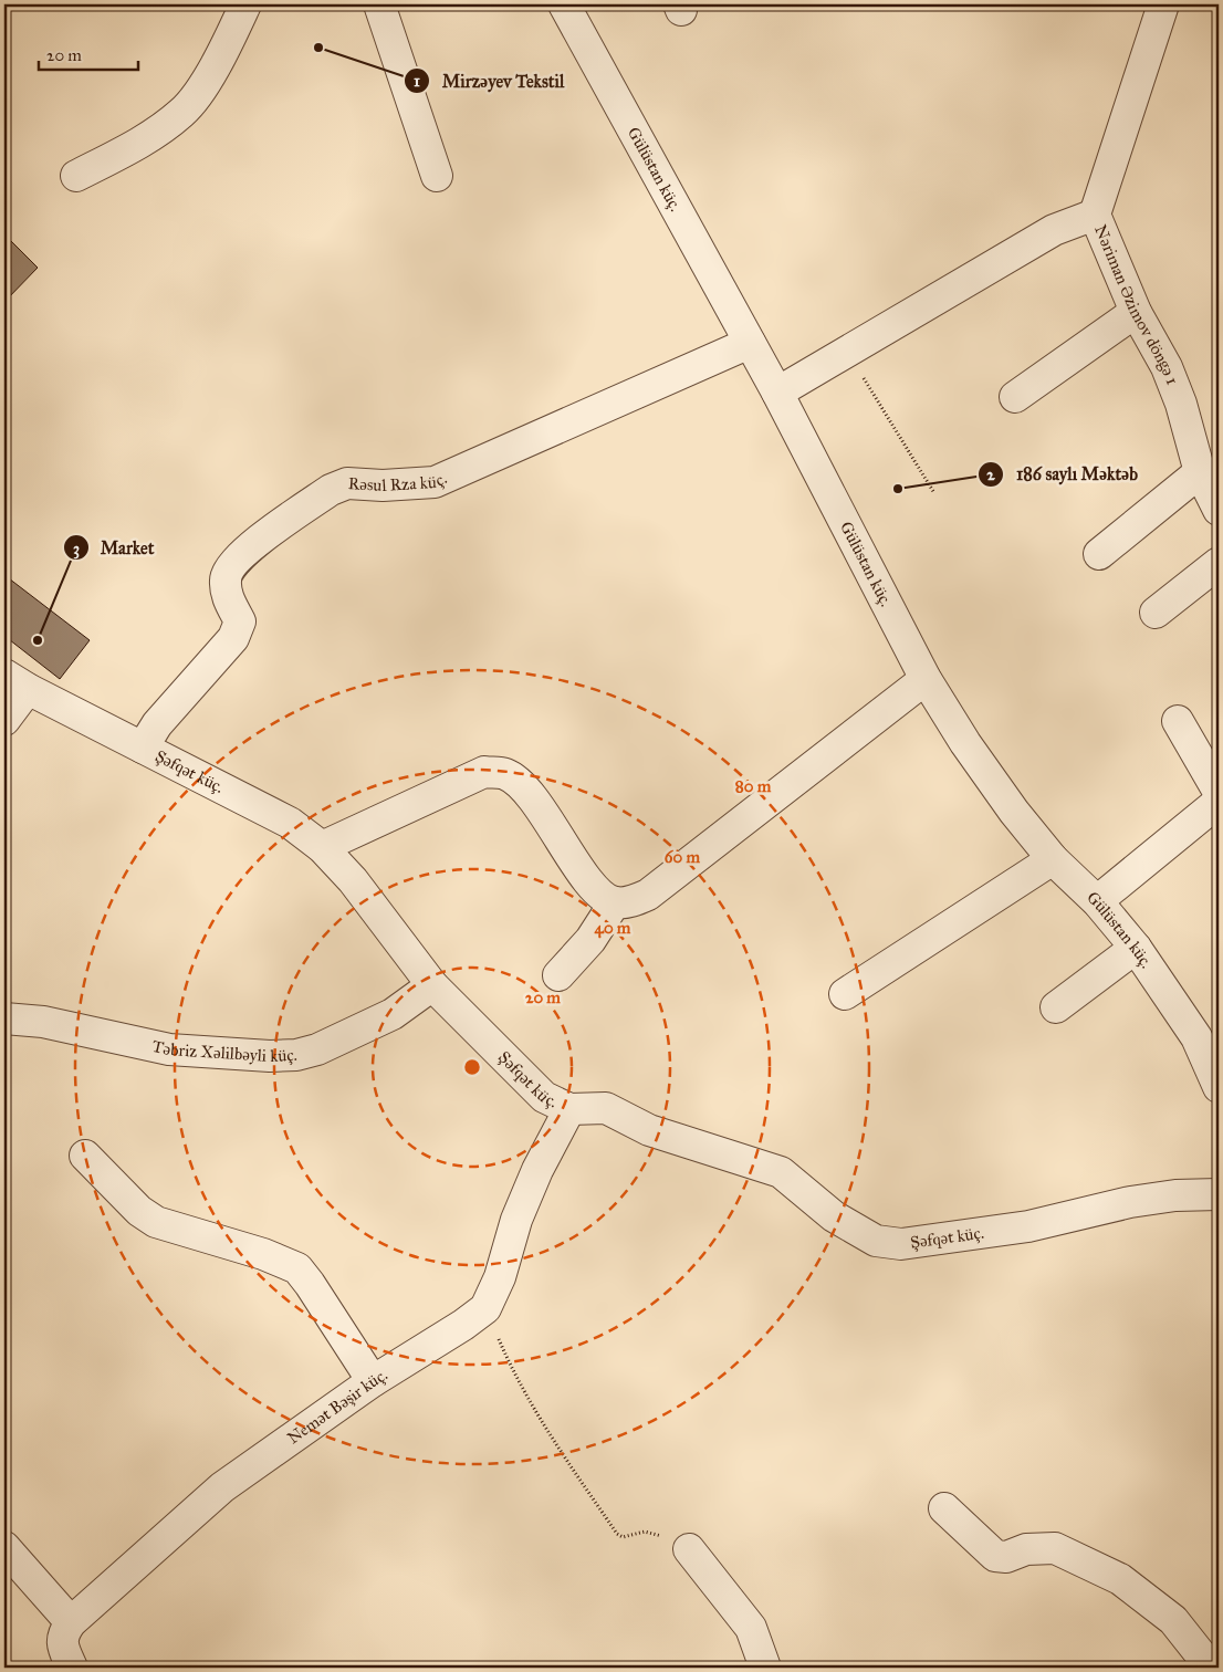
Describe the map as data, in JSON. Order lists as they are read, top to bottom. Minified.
{"streets":{"street":["Gülüstan küç.","Nəriman Əzimov döngə 1","Rəsul Rza küç.","Şəfqət küç.","Təbriz Xəlilbəyli küç.","Nemət Bəşir küç."]},"crossings":[["Gülüstan küç.","Rəsul Rza küç."],["Rəsul Rza küç.","Şəfqət küç."],["Şəfqət küç.","Təbriz Xəlilbəyli küç."],["Şəfqət küç.","Nemət Bəşir küç."]],"places":["Mirzəyev Tekstil","186 saylı Məktəb","Market"],"scale_bar":"20 m","rings":["80 m","60 m","40 m","20 m"]}
